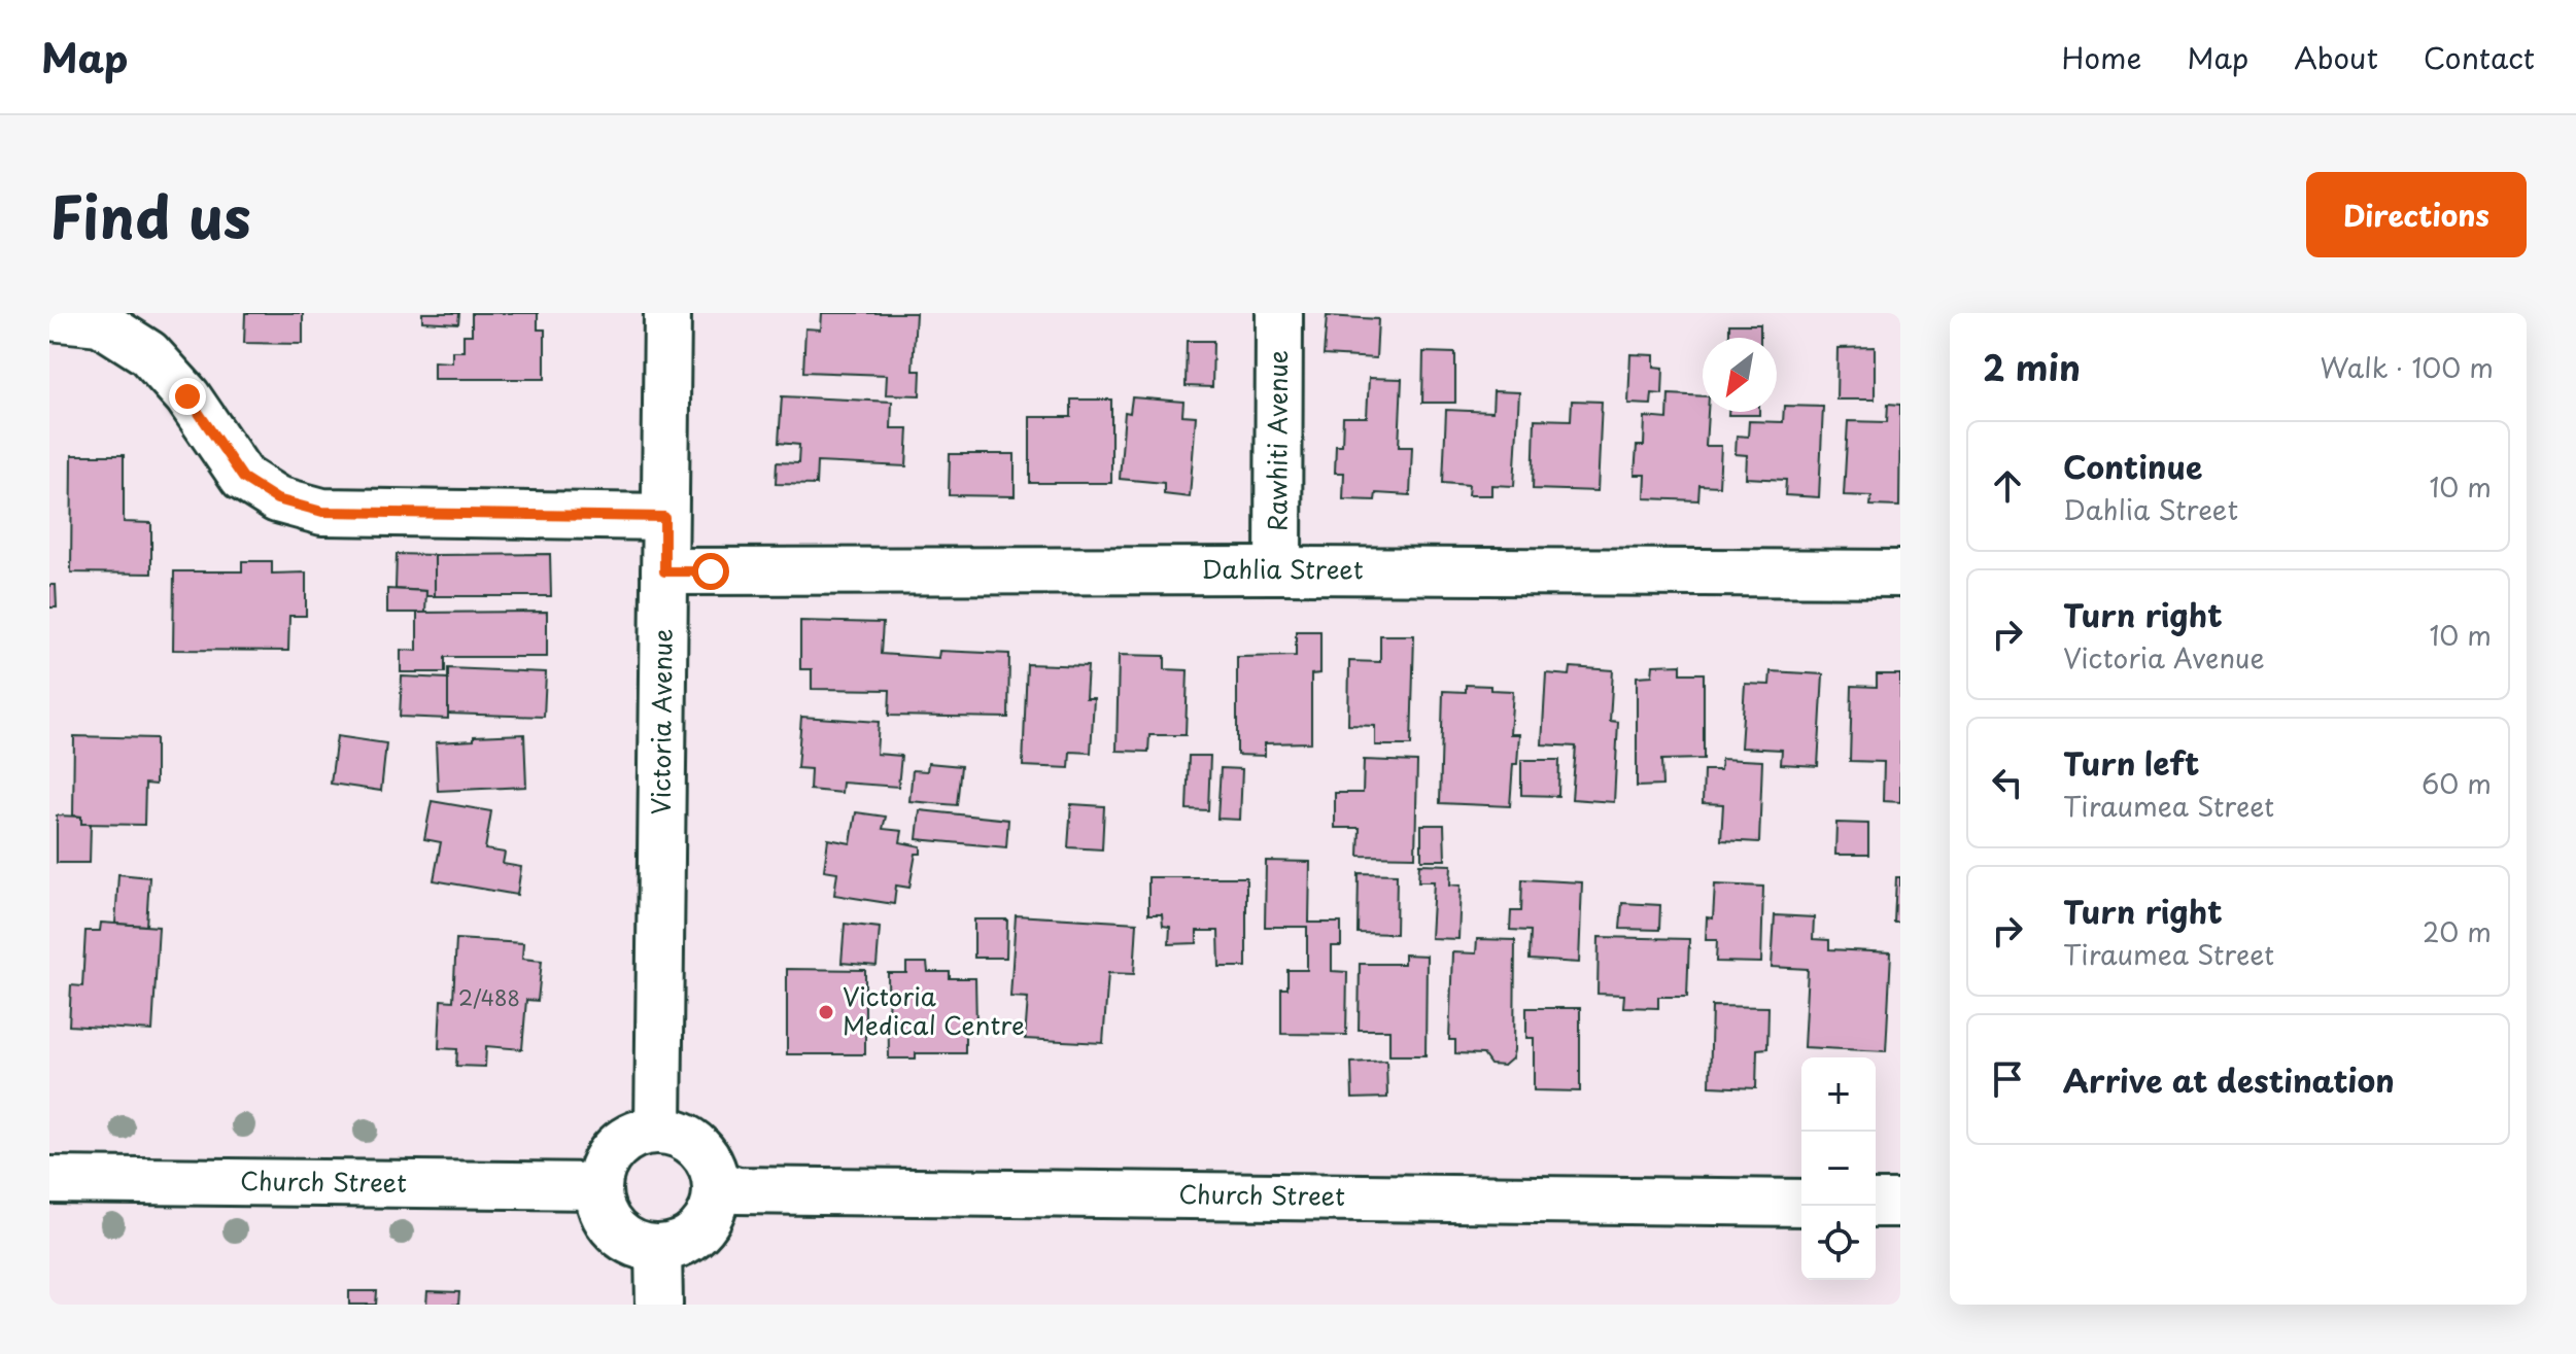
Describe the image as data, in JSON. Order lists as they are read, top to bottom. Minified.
{"streets":{"street":["Rawhiti Avenue","Dahlia Street","Victoria Avenue","Church Street"]},"crossings":[["Rawhiti Avenue","Dahlia Street"],["Dahlia Street","Victoria Avenue"],["Victoria Avenue","Church Street"]],"places":["Victoria Medical Centre"],"house_numbers":["2/488"],"north":"bottom left","page":{"header":"Map","nav":["Home","Map","About","Contact"],"title":"Find us","buttons":"Directions","heading":["2 min","Walk · 100 m"],"list":[["Continue","Dahlia Street","10 m"],["Turn right","Victoria Avenue","10 m"],["Turn left","Tiraumea Street","60 m"],["Turn right","Tiraumea Street","20 m"],"Arrive at destination"],"map_buttons":["+","−"]}}
